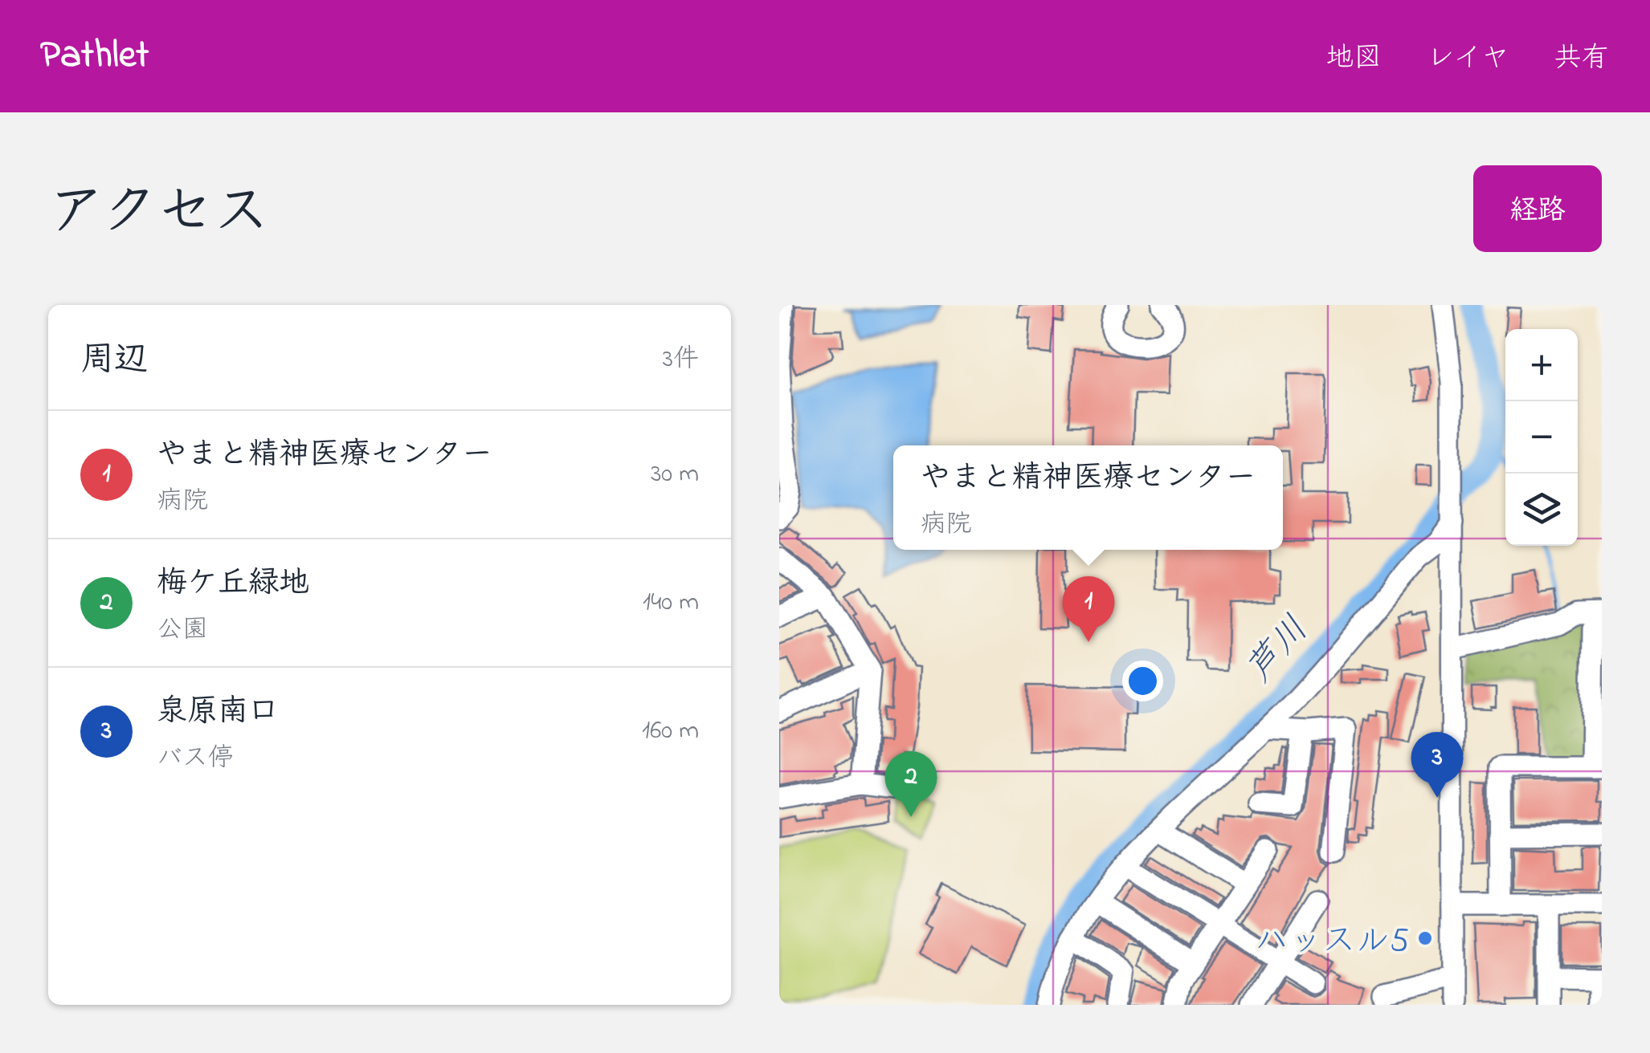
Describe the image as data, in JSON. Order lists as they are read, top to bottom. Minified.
{"water":["芦川"],"places":["ハッスル5"],"page":{"header":"Pathlet","nav":["地図","レイヤ","共有"],"title":"アクセス","buttons":"経路","heading":["周辺","3件"],"map_buttons":["+","−"],"list":[{"mark":"1","name":"やまと精神医療センター","note":"病院","value":"30 m"},{"mark":"2","name":"梅ケ丘緑地","note":"公園","value":"140 m"},{"mark":"3","name":"泉原南口","note":"バス停","value":"160 m"}],"popup":["やまと精神医療センター","病院"],"pins":["1","3","2"]}}
